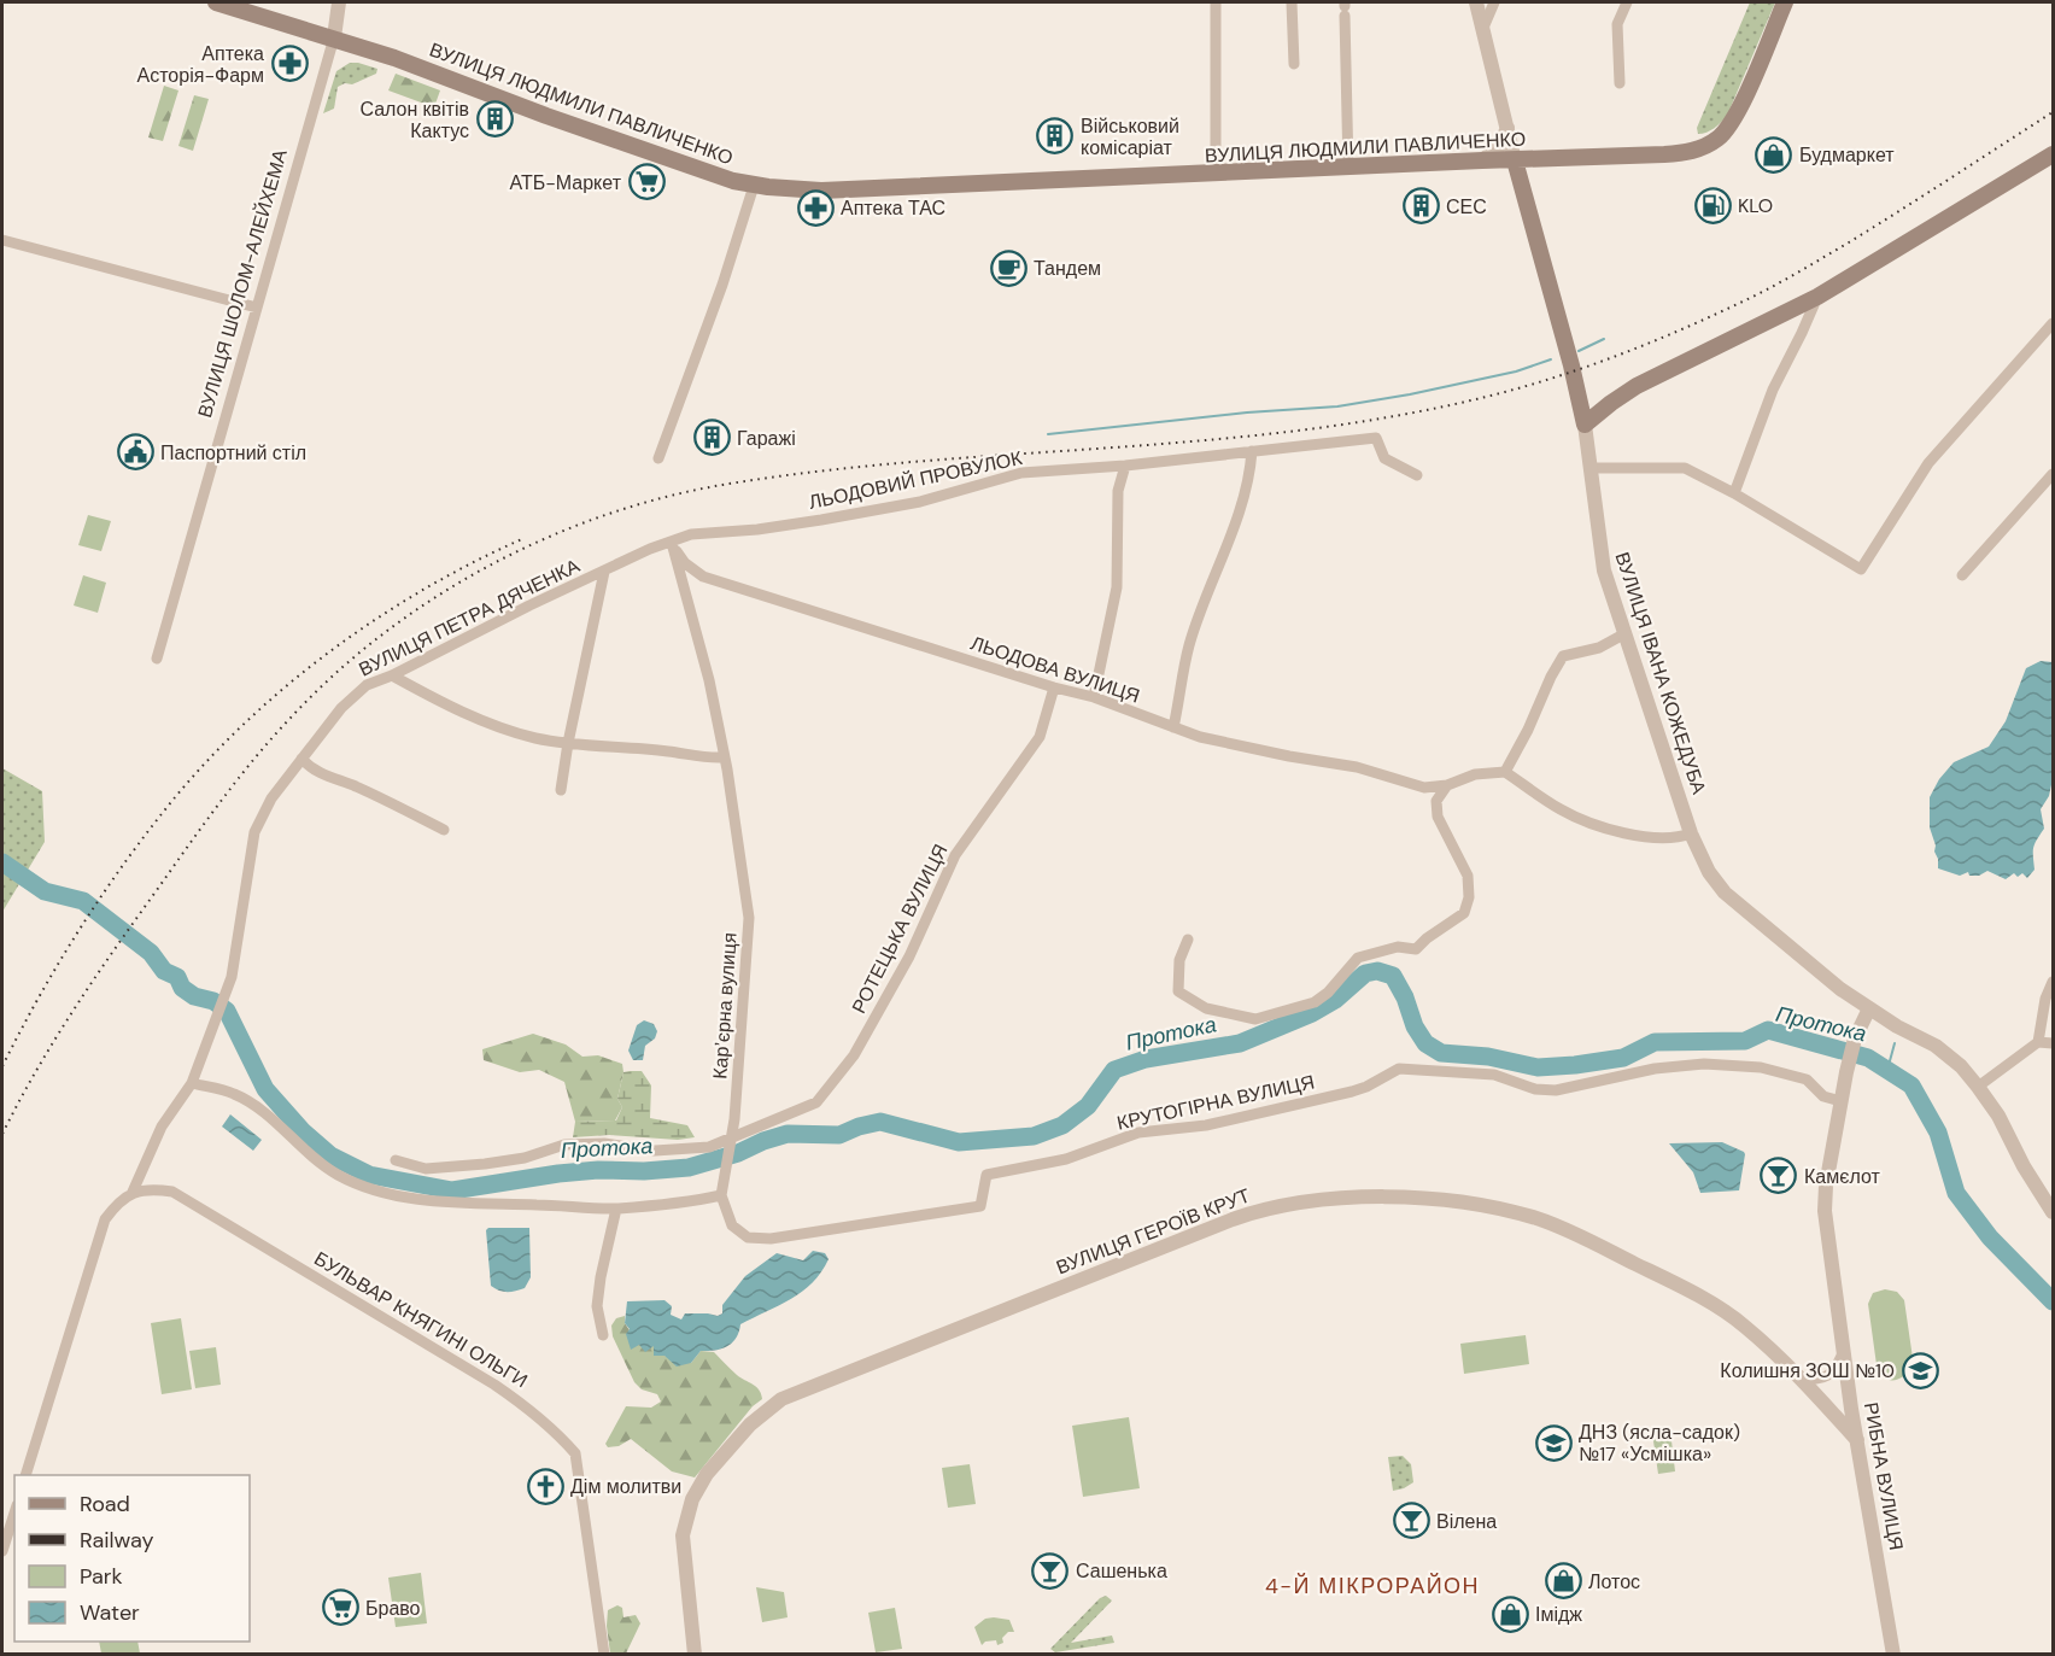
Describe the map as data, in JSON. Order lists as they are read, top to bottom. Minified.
{"streets":{"main road":["ВУЛИЦЯ ЛЮДМИЛИ ПАВЛИЧЕНКО","ВУЛИЦЯ ІВАНА КОЖЕДУБА"],"street":["ВУЛИЦЯ ШОЛОМ-АЛЕЙХЕМА","ЛЬОДОВИЙ ПРОВУЛОК","ВУЛИЦЯ ПЕТРА ДЯЧЕНКА","ЛЬОДОВА ВУЛИЦЯ","РОТЕЦЬКА ВУЛИЦЯ","Карʼєрна вулиця","КРУТОГІРНА ВУЛИЦЯ","ВУЛИЦЯ ГЕРОЇВ КРУТ","БУЛЬВАР КНЯГИНІ ОЛЬГИ","РИБНА ВУЛИЦЯ"]},"crossings":[["ВУЛИЦЯ ЛЮДМИЛИ ПАВЛИЧЕНКО","ВУЛИЦЯ ШОЛОМ-АЛЕЙХЕМА"],["ВУЛИЦЯ ЛЮДМИЛИ ПАВЛИЧЕНКО","ВУЛИЦЯ ІВАНА КОЖЕДУБА"],["ЛЬОДОВИЙ ПРОВУЛОК","ВУЛИЦЯ ПЕТРА ДЯЧЕНКА"],["ЛЬОДОВИЙ ПРОВУЛОК","ЛЬОДОВА ВУЛИЦЯ"],["ЛЬОДОВИЙ ПРОВУЛОК","Карʼєрна вулиця"],["ВУЛИЦЯ ПЕТРА ДЯЧЕНКА","ЛЬОДОВА ВУЛИЦЯ"],["ВУЛИЦЯ ПЕТРА ДЯЧЕНКА","Карʼєрна вулиця"],["ВУЛИЦЯ ПЕТРА ДЯЧЕНКА","БУЛЬВАР КНЯГИНІ ОЛЬГИ"],["ЛЬОДОВА ВУЛИЦЯ","РОТЕЦЬКА ВУЛИЦЯ"],["ЛЬОДОВА ВУЛИЦЯ","Карʼєрна вулиця"],["ВУЛИЦЯ ІВАНА КОЖЕДУБА","РИБНА ВУЛИЦЯ"],["РОТЕЦЬКА ВУЛИЦЯ","Карʼєрна вулиця"],["Карʼєрна вулиця","КРУТОГІРНА ВУЛИЦЯ"],["КРУТОГІРНА ВУЛИЦЯ","РИБНА ВУЛИЦЯ"],["ВУЛИЦЯ ГЕРОЇВ КРУТ","РИБНА ВУЛИЦЯ"]],"districts":["4-Й МІКРОРАЙОН"],"water":["Протока"],"places":{"pharmacy":["Аптека Асторія-Фарм","Аптека ТАС"],"building":["Салон квітів Кактус","Військовий комісаріат","СЕС","Гаражі"],"shop":["Будмаркет","Лотос","Імідж"],"supermarket":["АТБ-Маркет","Браво"],"fuel station":["KLO"],"cafe":["Тандем"],"public building":["Паспортний стіл"],"bar":["Камєлот","Вілена","Сашенька"],"school or university":["Колишня ЗОШ №10","ДНЗ (ясла-садок) №17 «Усмішка»"],"church":["Дім молитви"]},"legend":["Road","Railway","Park","Water"]}
